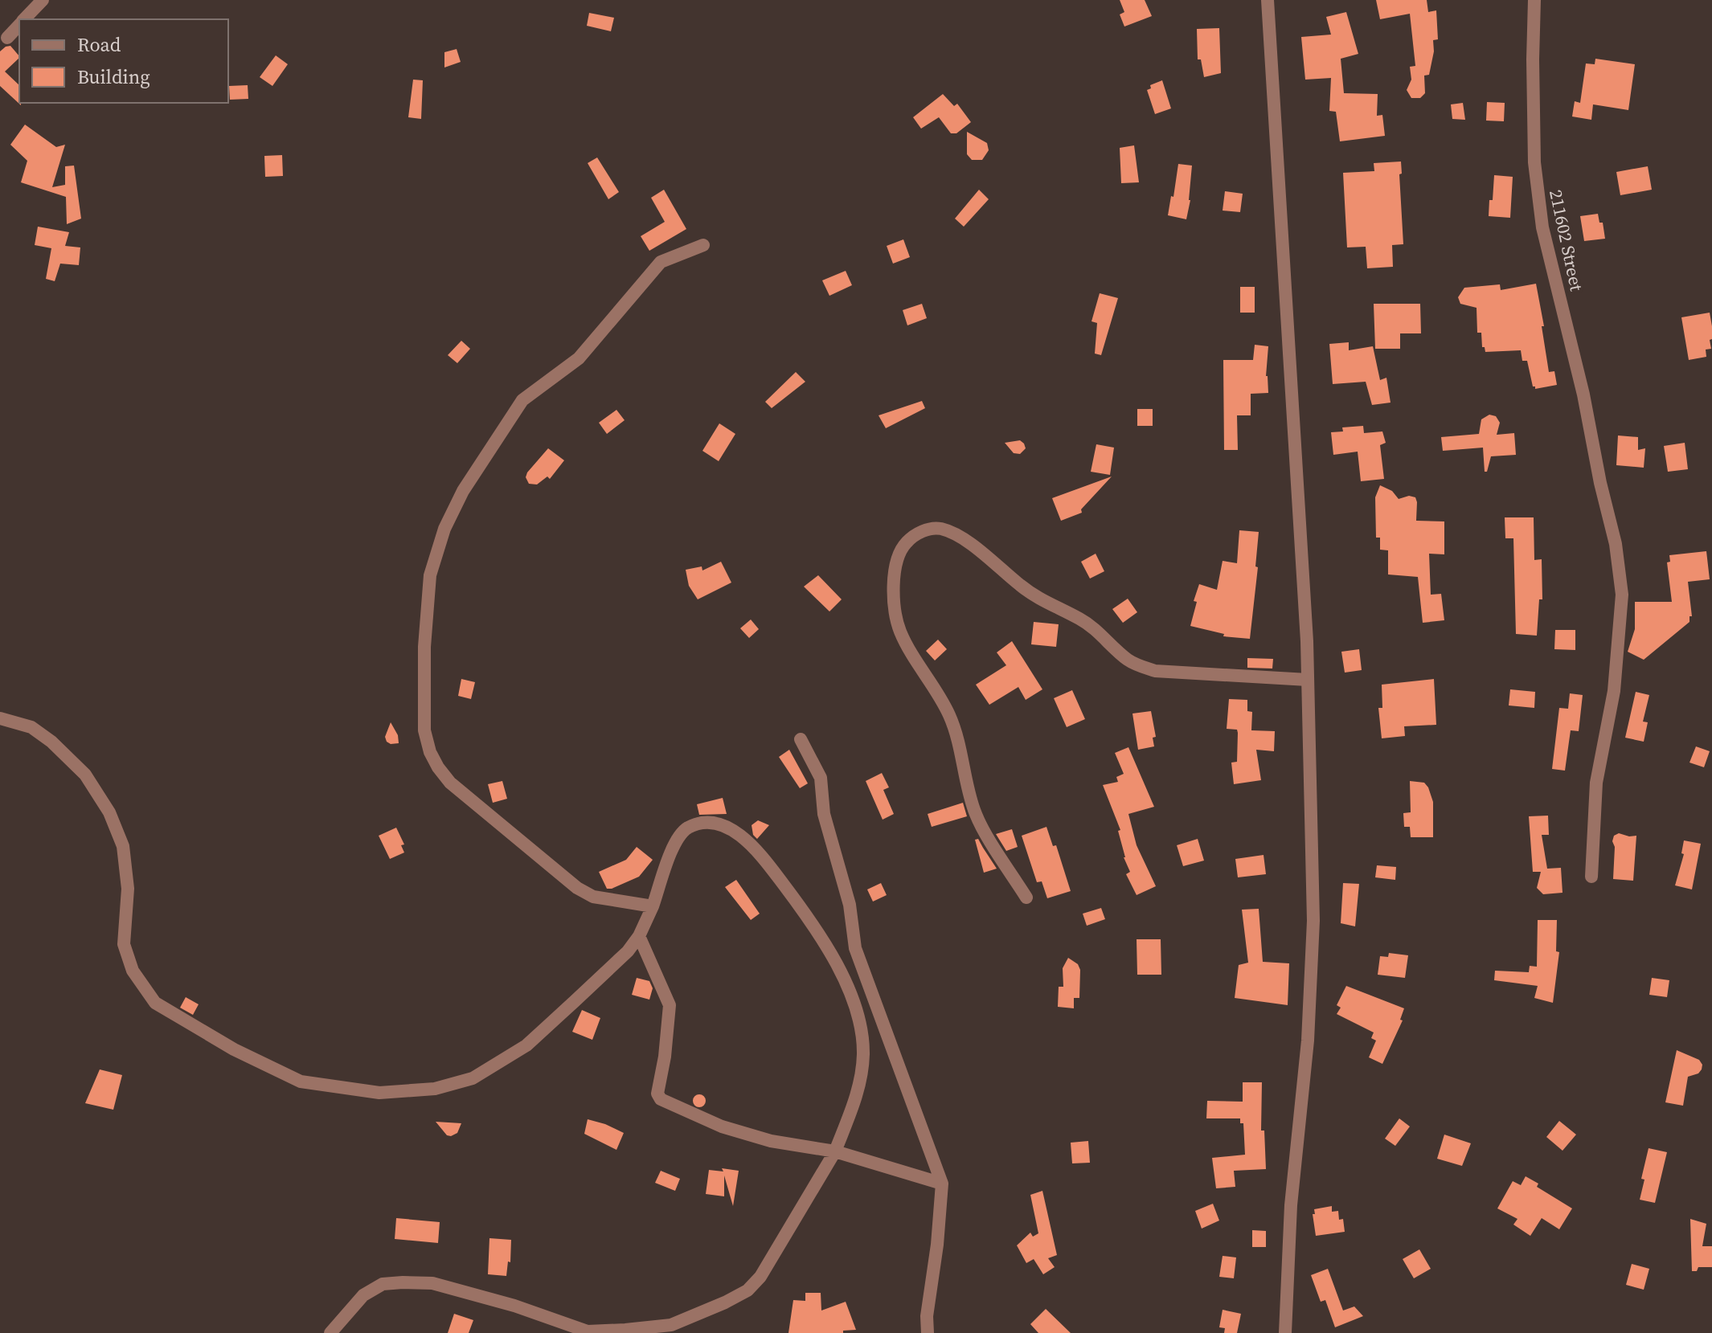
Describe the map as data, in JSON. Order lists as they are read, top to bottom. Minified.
{"streets":{"street":["211602 Street"]},"legend":["Road","Building"]}
